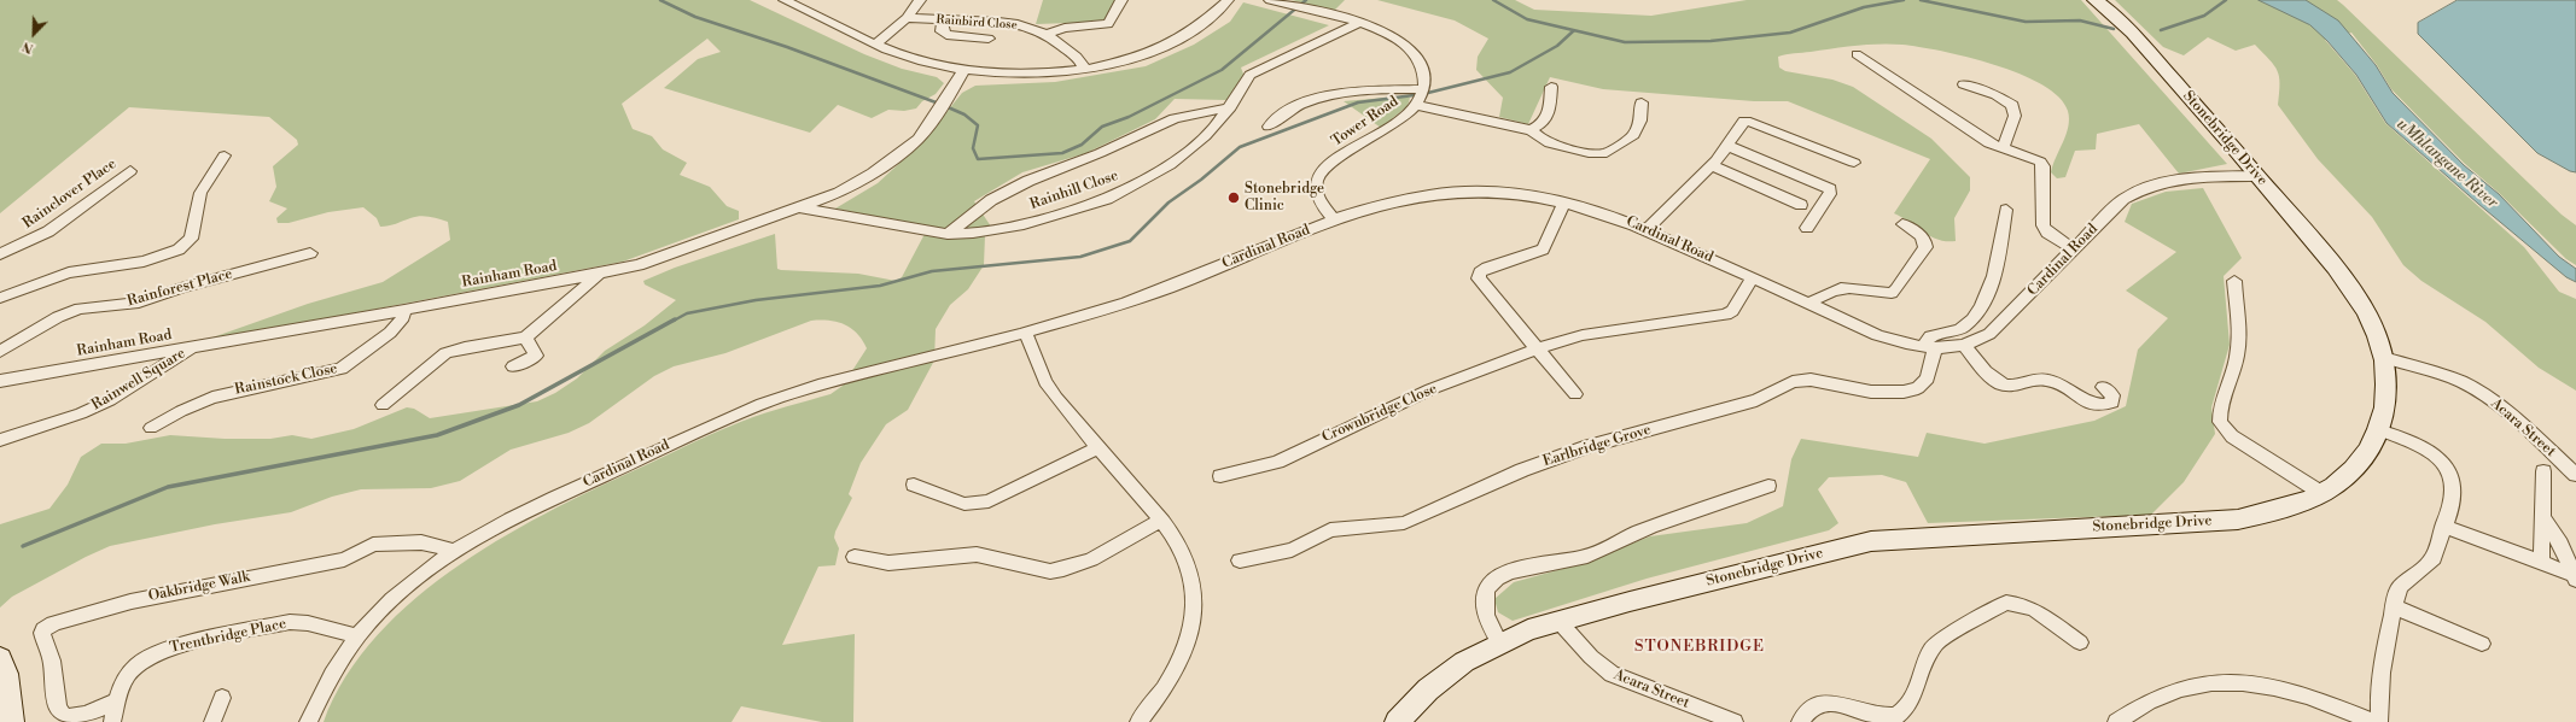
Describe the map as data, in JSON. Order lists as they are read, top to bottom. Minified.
{"streets":{"street":["Rainbird Close","Tower Road","Stonebridge Drive","Rainhill Close","Rainclover Place","Cardinal Road","Rainham Road","Rainforest Place","Rainwell Square","Rainstock Close","Crownbridge Close","Acara Street","Earlbridge Grove","Oakbridge Walk","Trentbridge Place"]},"crossings":[["Tower Road","Cardinal Road"],["Stonebridge Drive","Cardinal Road"],["Stonebridge Drive","Acara Street"],["Rainhill Close","Rainham Road"],["Cardinal Road","Crownbridge Close"],["Cardinal Road","Earlbridge Grove"],["Cardinal Road","Oakbridge Walk"],["Cardinal Road","Trentbridge Place"],["Rainham Road","Rainwell Square"],["Rainham Road","Rainstock Close"],["Oakbridge Walk","Trentbridge Place"]],"districts":["STONEBRIDGE"],"water":["uMhlangane River"],"places":["Stonebridge Clinic"],"north":"bottom left"}
